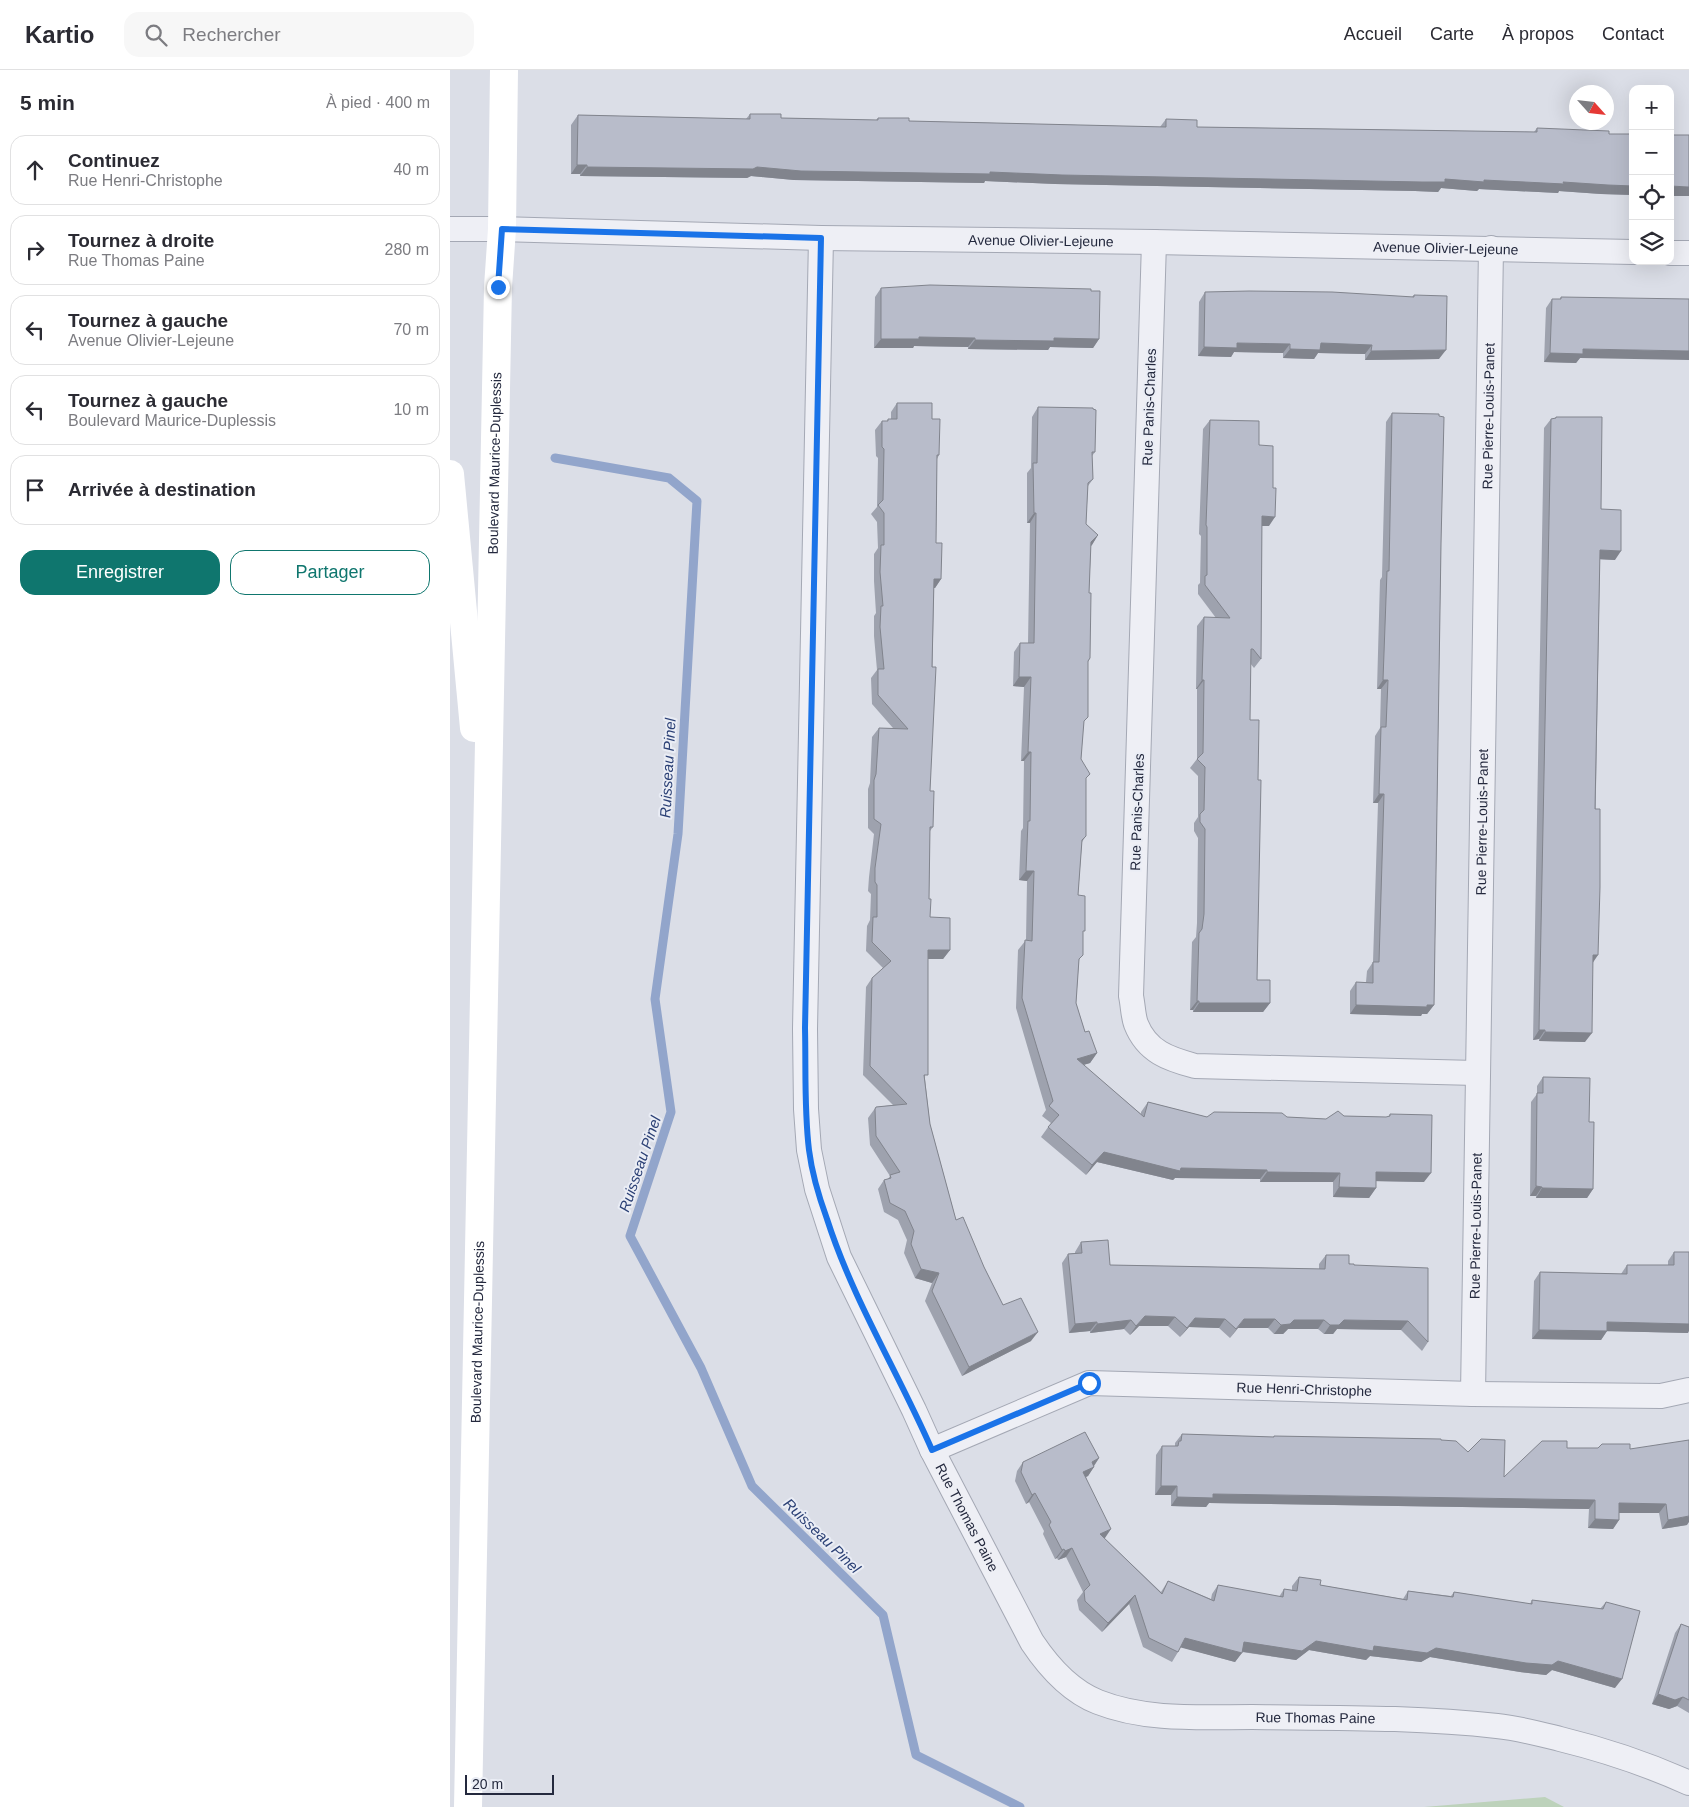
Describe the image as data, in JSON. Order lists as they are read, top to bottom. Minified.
{"streets":{"street":["Avenue Olivier-Lejeune","Rue Panis-Charles","Rue Pierre-Louis-Panet","Boulevard Maurice-Duplessis","Rue Henri-Christophe","Rue Thomas Paine"]},"crossings":[["Avenue Olivier-Lejeune","Rue Panis-Charles"],["Avenue Olivier-Lejeune","Rue Pierre-Louis-Panet"],["Avenue Olivier-Lejeune","Boulevard Maurice-Duplessis"],["Avenue Olivier-Lejeune","Rue Thomas Paine"],["Rue Panis-Charles","Rue Pierre-Louis-Panet"],["Rue Pierre-Louis-Panet","Rue Henri-Christophe"],["Rue Henri-Christophe","Rue Thomas Paine"]],"water":["Ruisseau Pinel"],"scale_bar":"20 m","north":"bottom right","page":{"header":"Kartio","search":"Rechercher","nav":["Accueil","Carte","À propos","Contact"],"heading":["5 min","À pied · 400 m"],"map_buttons":["+","−"],"list":[["Continuez","Rue Henri-Christophe","40 m"],["Tournez à droite","Rue Thomas Paine","280 m"],["Tournez à gauche","Avenue Olivier-Lejeune","70 m"],["Tournez à gauche","Boulevard Maurice-Duplessis","10 m"],"Arrivée à destination"],"buttons":["Enregistrer","Partager"],"scale":"20 m"}}
